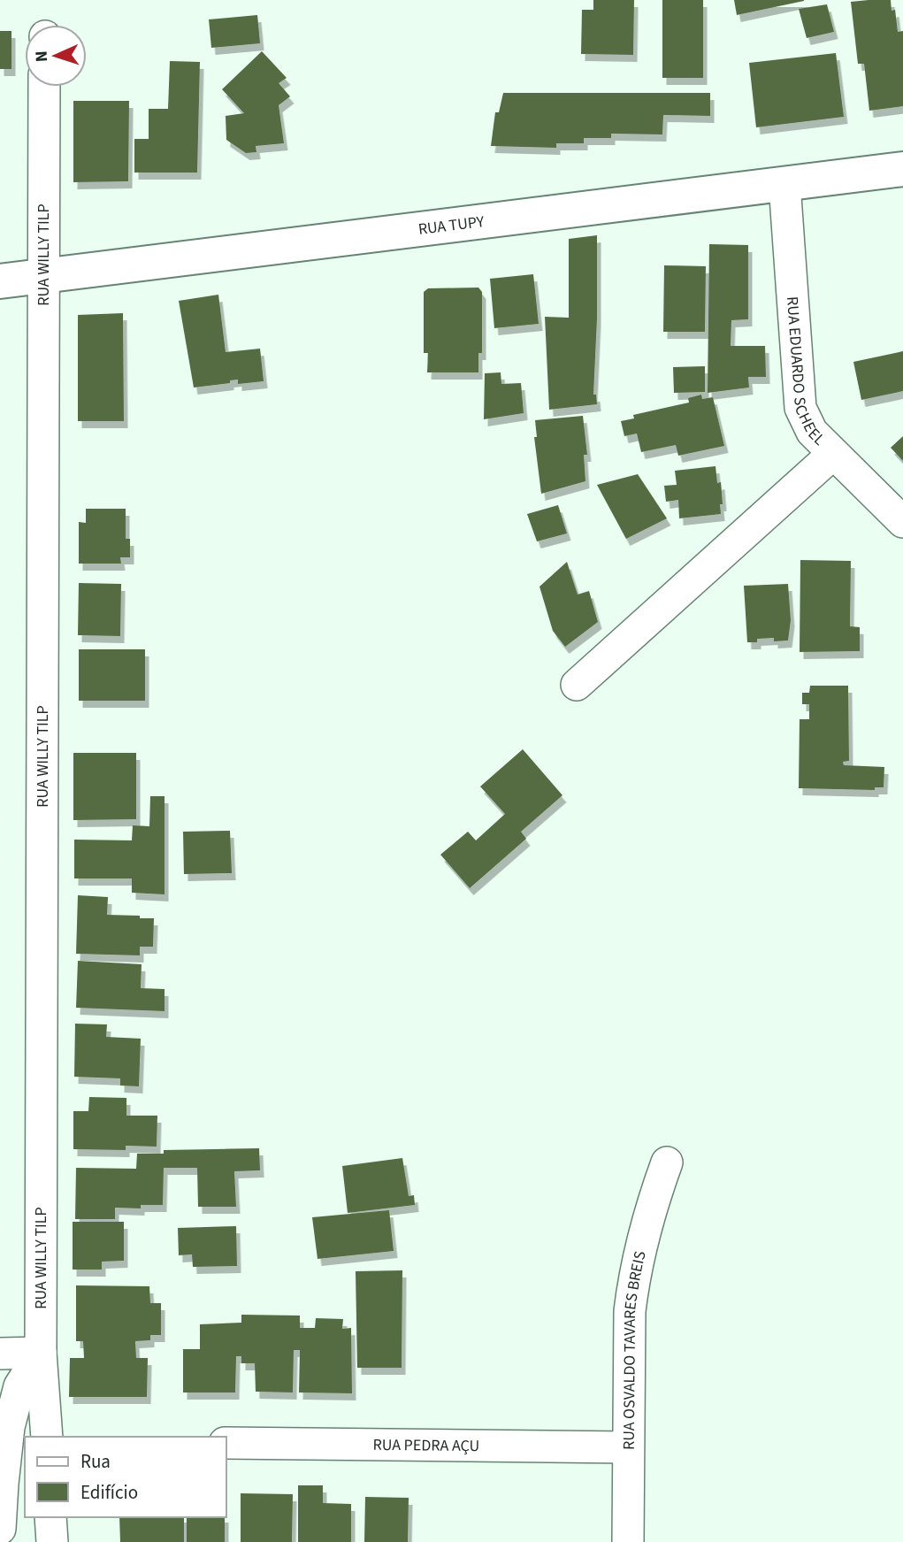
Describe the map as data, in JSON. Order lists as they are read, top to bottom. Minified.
{"streets":{"main road":["RUA TUPY"],"street":["RUA WILLY TILP","RUA EDUARDO SCHEEL","RUA OSVALDO TAVARES BREIS","RUA PEDRA AÇU"]},"crossings":[["RUA TUPY","RUA WILLY TILP"],["RUA TUPY","RUA EDUARDO SCHEEL"],["RUA OSVALDO TAVARES BREIS","RUA PEDRA AÇU"]],"legend":["Rua","Edifício"],"north":"left"}
